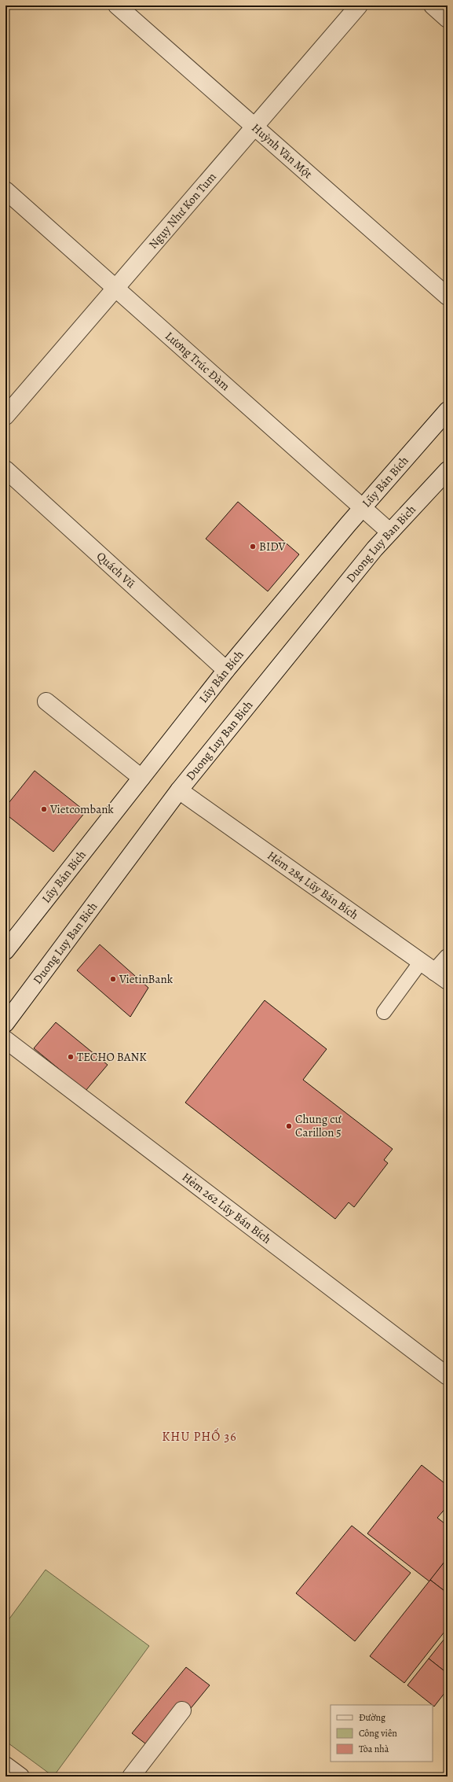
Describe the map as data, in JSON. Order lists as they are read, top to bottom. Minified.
{"streets":{"street":["Huỳnh Văn Một","Ngụy Như Kon Tum","Lương Trúc Đàm","Lũy Bán Bích","Duong Luy Ban Bich","Quách Vũ","Hẻm 284 Lũy Bán Bích","Hẻm 262 Lũy Bán Bích"]},"crossings":[["Huỳnh Văn Một","Ngụy Như Kon Tum"],["Ngụy Như Kon Tum","Lương Trúc Đàm"],["Lương Trúc Đàm","Lũy Bán Bích"],["Lương Trúc Đàm","Duong Luy Ban Bich"],["Lũy Bán Bích","Quách Vũ"],["Duong Luy Ban Bich","Hẻm 284 Lũy Bán Bích"]],"districts":["KHU PHỐ 36"],"places":["BIDV","Vietcombank","VietinBank","TECHO BANK","Chung cư Carillon 5"],"legend":["Đường","Công viên","Tòa nhà"]}
